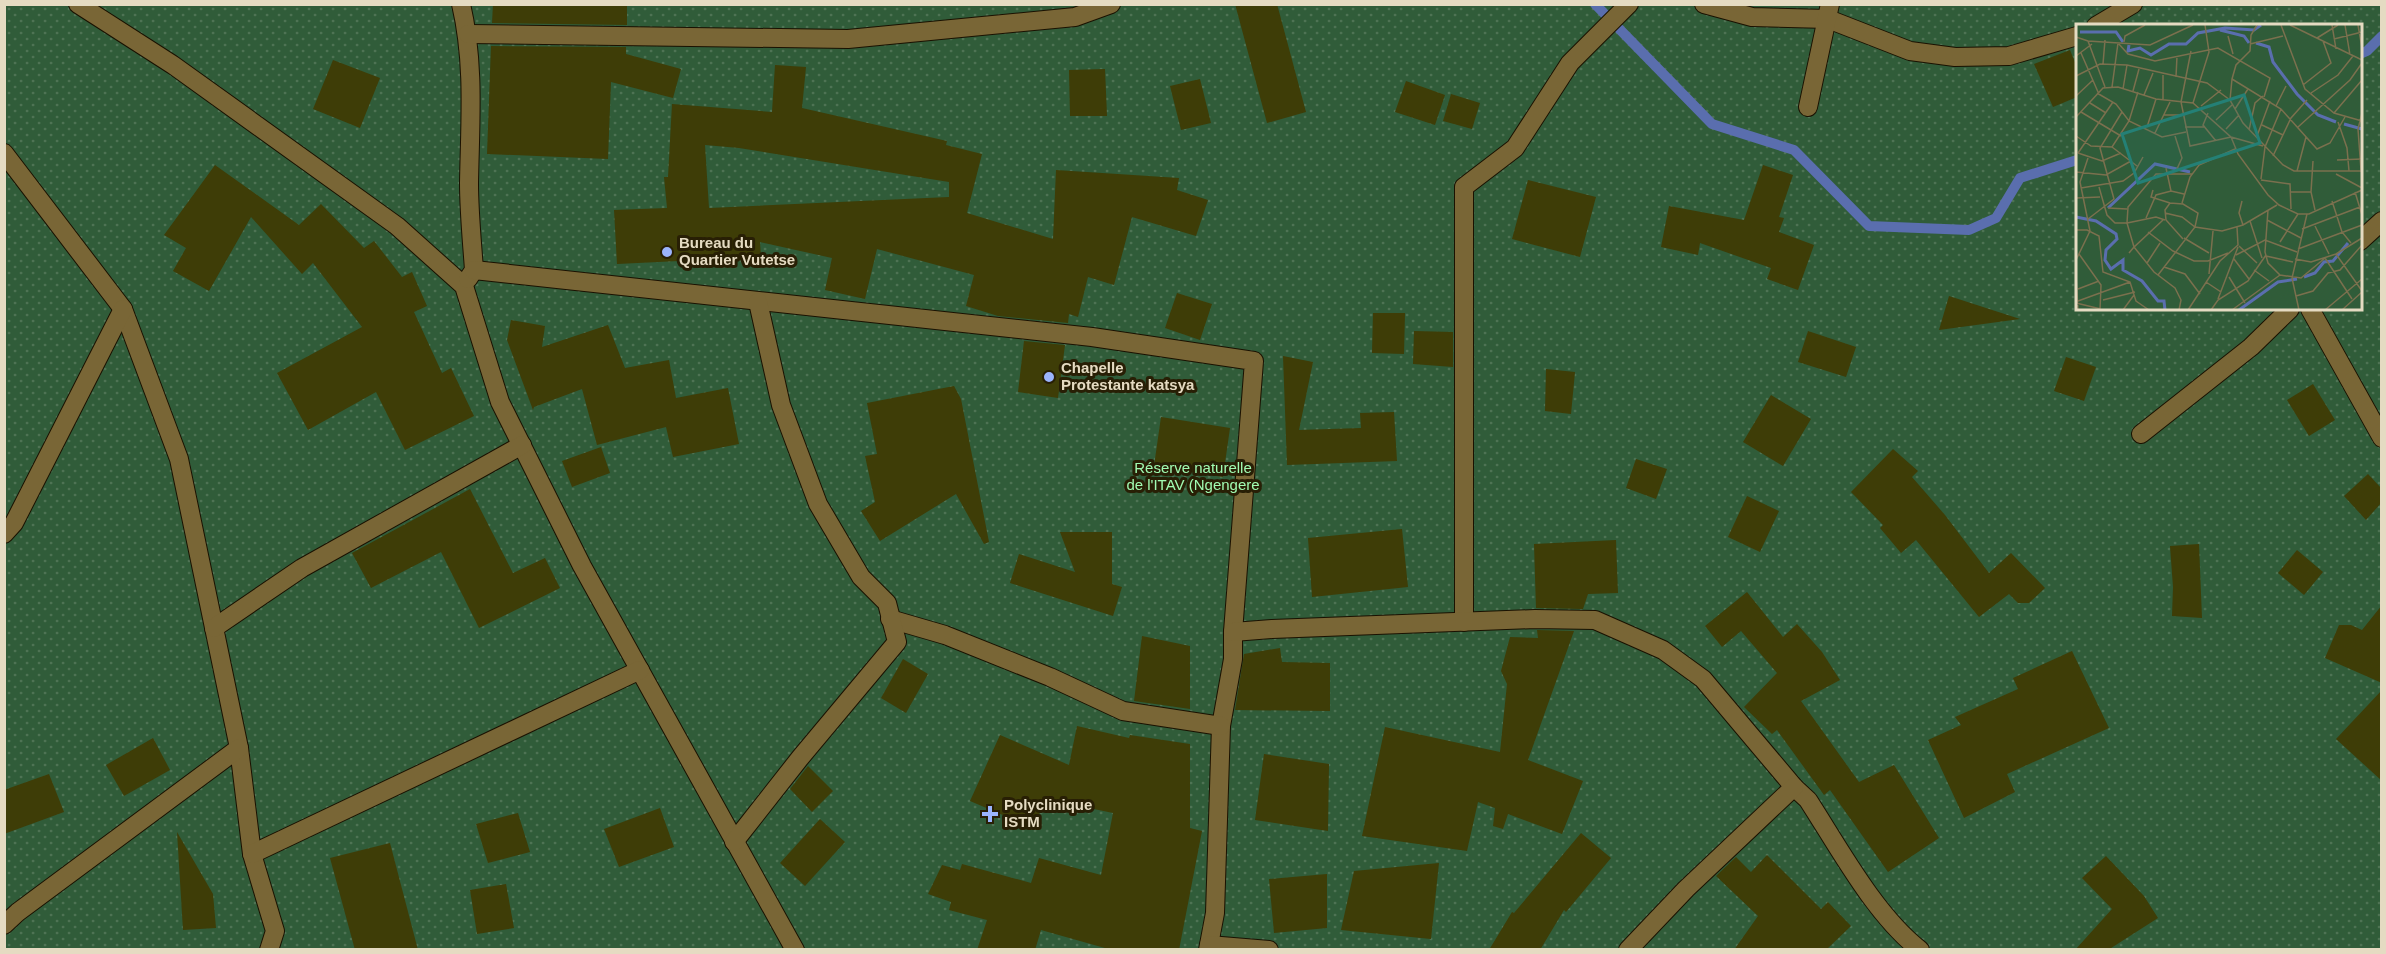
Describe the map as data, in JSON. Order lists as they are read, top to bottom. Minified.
{"parks":["Réserve naturelle de l'ITAV (Ngengere"],"places":{"other":["Bureau du Quartier Vutetse","Chapelle Protestante katsya"],"health":["Polyclinique ISTM"]}}
